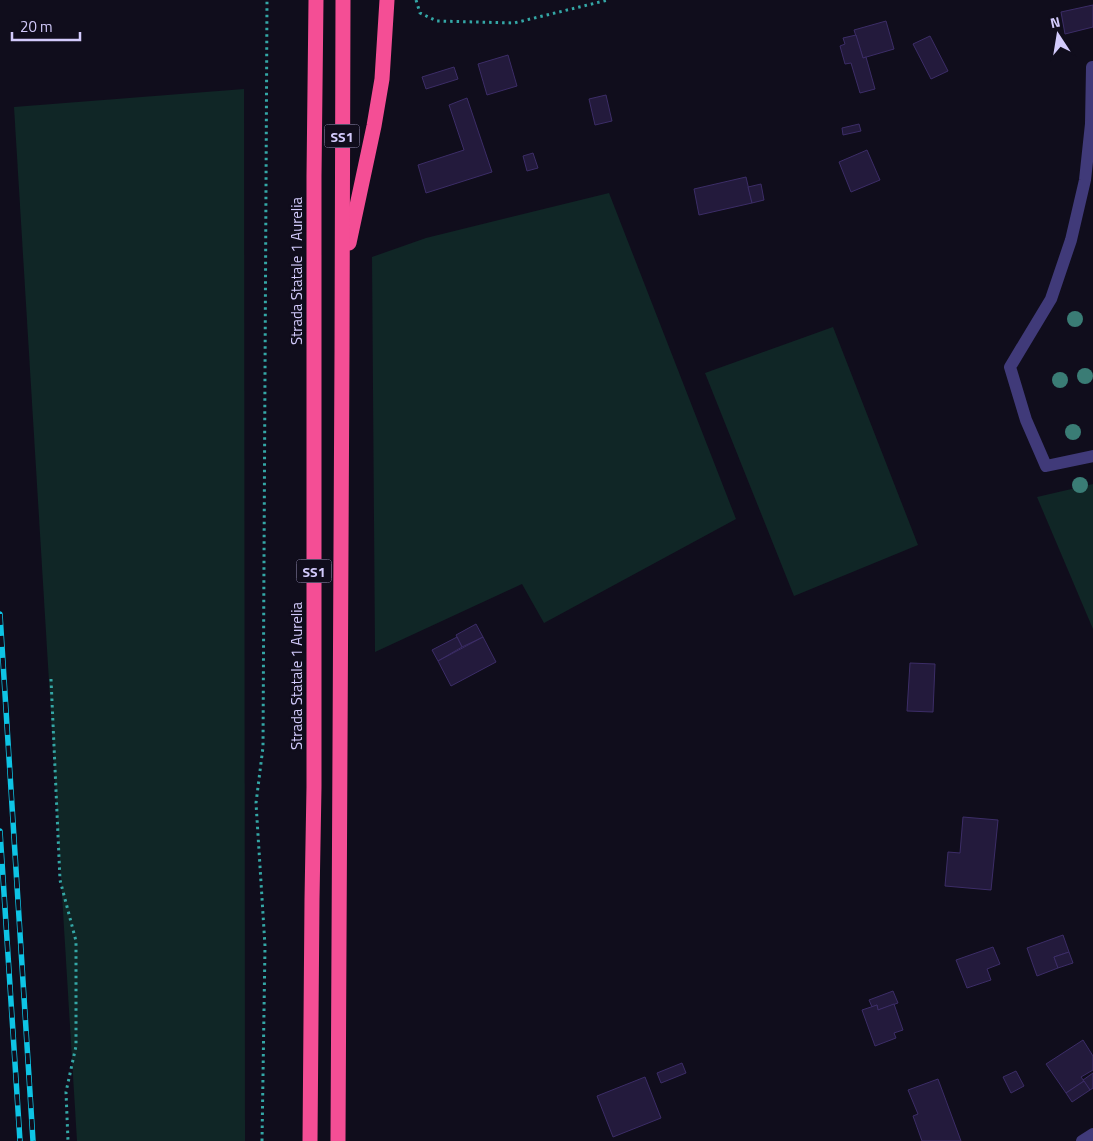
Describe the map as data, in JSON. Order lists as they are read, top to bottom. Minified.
{"streets":{"highway":["SS1","Strada Statale 1 Aurelia"]},"scale_bar":"20 m","north":"top"}
